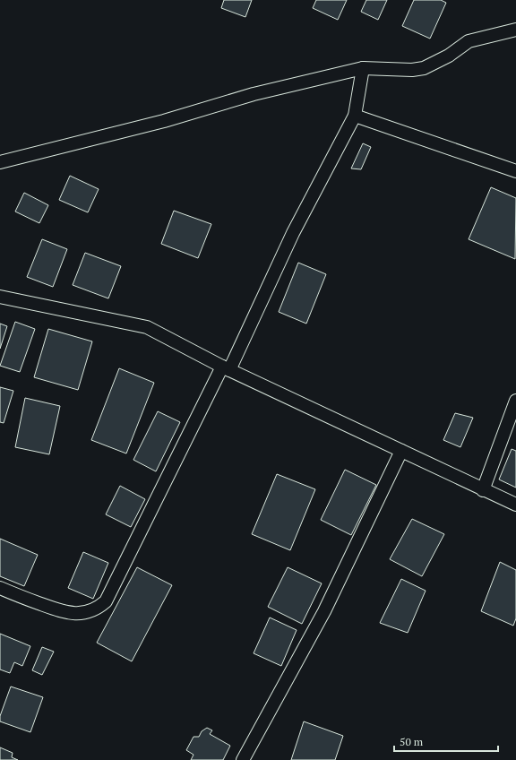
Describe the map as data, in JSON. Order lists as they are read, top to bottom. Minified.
{"scale_bar":"50 m"}
